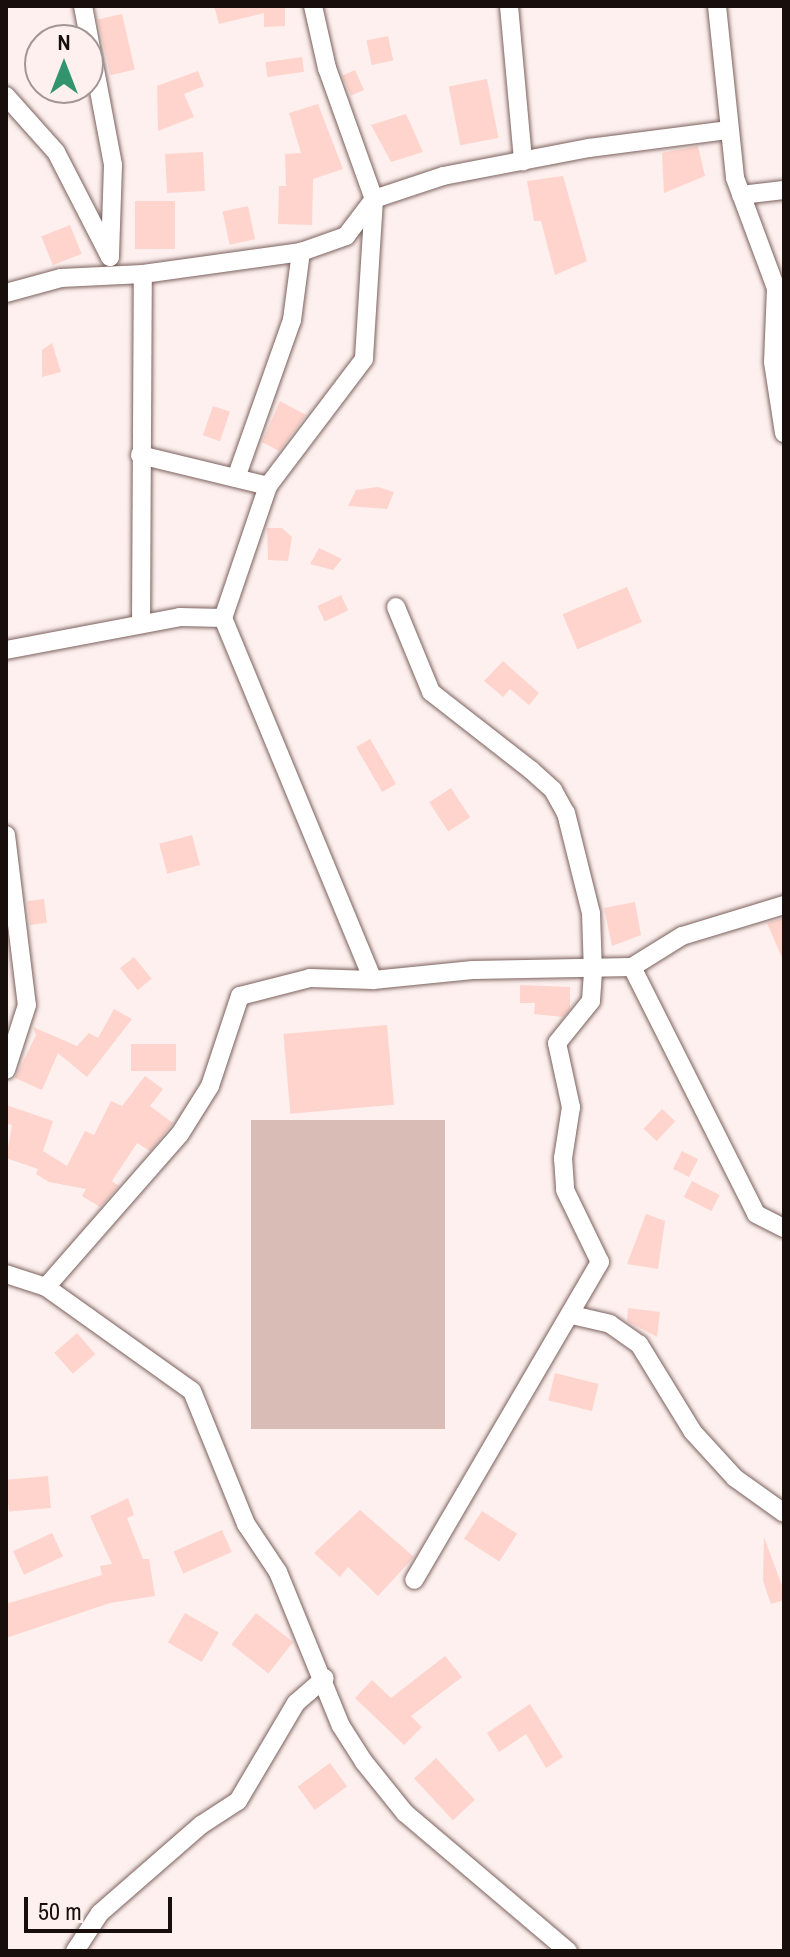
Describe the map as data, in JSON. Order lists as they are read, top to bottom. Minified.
{"scale_bar":"50 m","north":"top"}
